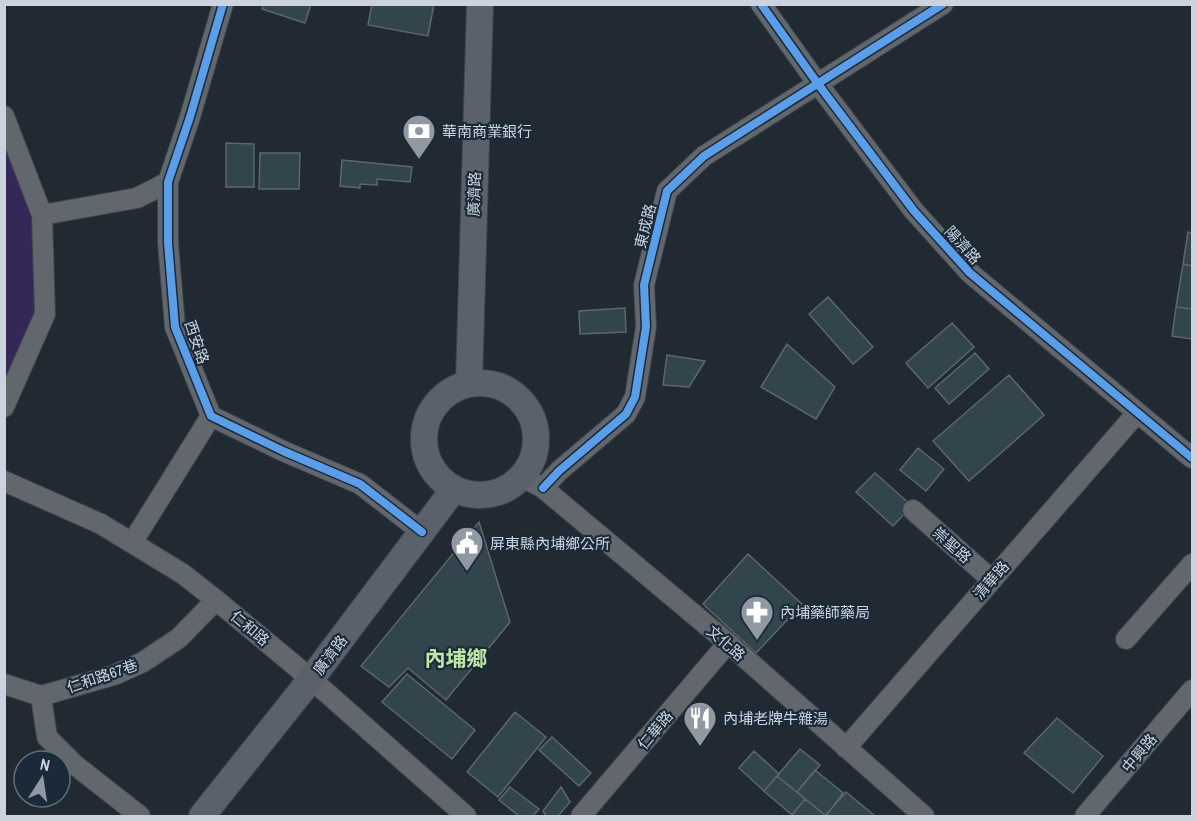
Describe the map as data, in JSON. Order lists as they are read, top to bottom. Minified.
{"streets":{"main road":["廣濟路"],"street":["東成路","陽濟路","西安路","崇聖路","清華路","仁和路","文化路","仁和路67巷","仁華路","中興路"]},"crossings":[["廣濟路","東成路"],["廣濟路","仁和路"],["廣濟路","文化路"],["東成路","陽濟路"],["東成路","文化路"],["陽濟路","清華路"],["崇聖路","清華路"],["清華路","文化路"],["仁和路","仁和路67巷"],["文化路","仁華路"]],"districts":["內埔鄉"],"places":{"bank":["華南商業銀行"],"public building":["屏東縣內埔鄉公所"],"pharmacy":["內埔藥師藥局"],"restaurant":["內埔老牌牛雜湯"]},"north":"top"}
